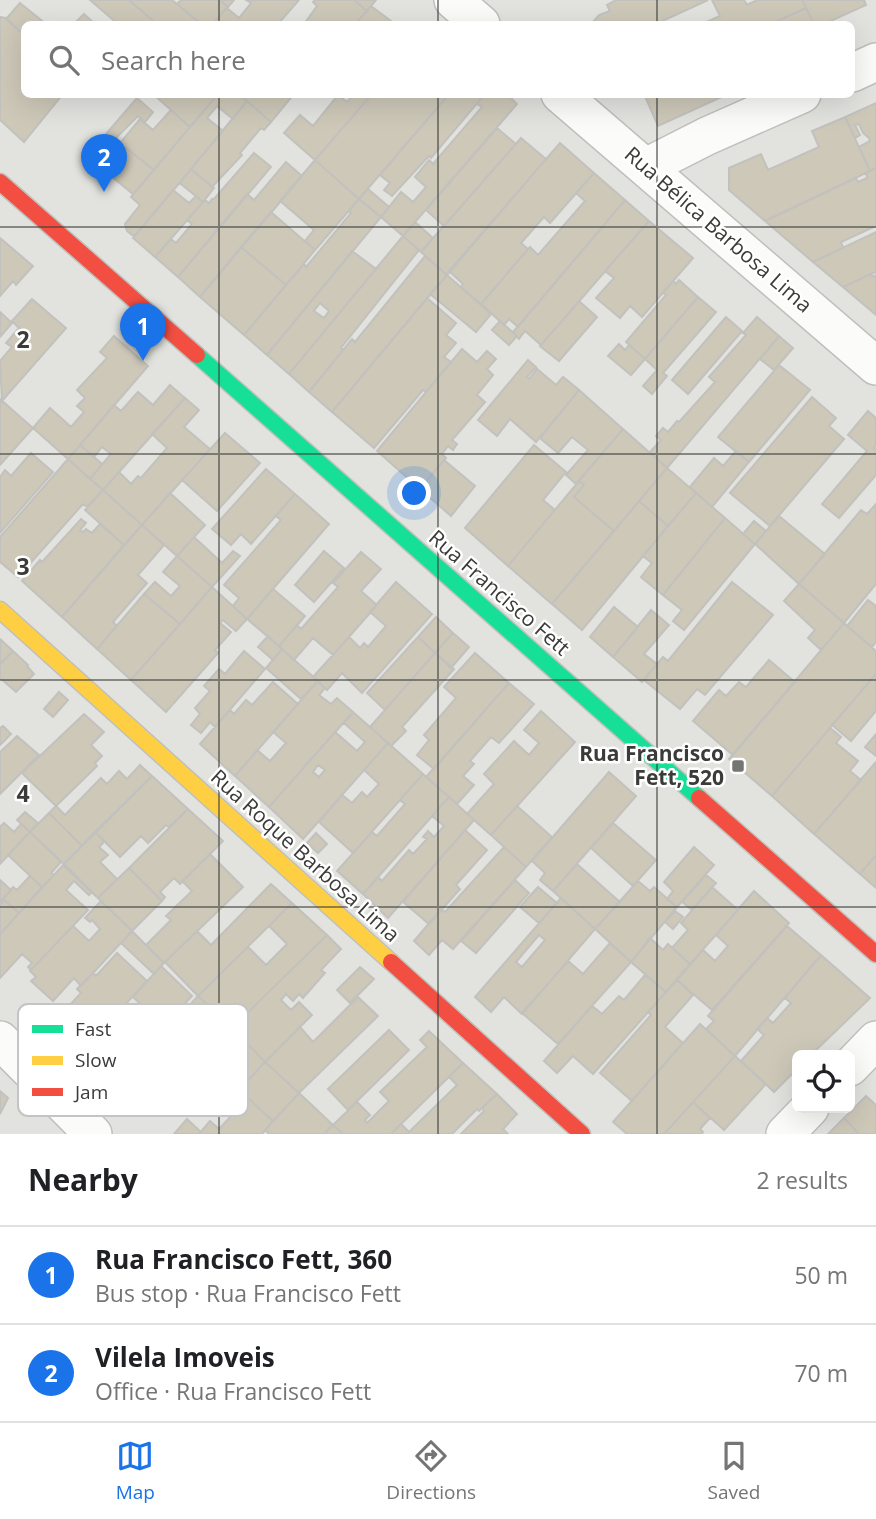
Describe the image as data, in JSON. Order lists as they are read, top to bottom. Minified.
{"streets":{"main road":["Rua Francisco Fett","Rua Roque Barbosa Lima"],"street":["Rua Bélica Barbosa Lima"]},"places":{"transit":["Rua Francisco Fett, 520"]},"legend":["Fast","Slow","Jam"],"page":{"search":"Search here","pins":["2","1"],"heading":["Nearby","2 results"],"list":[{"mark":"1","name":"Rua Francisco Fett, 360","note":"Bus stop · Rua Francisco Fett","value":"50 m"},{"mark":"2","name":"Vilela Imoveis","note":"Office · Rua Francisco Fett","value":"70 m"}],"nav":["Map","Directions","Saved"]},"grid":{"rows":["2","3","4"]}}
